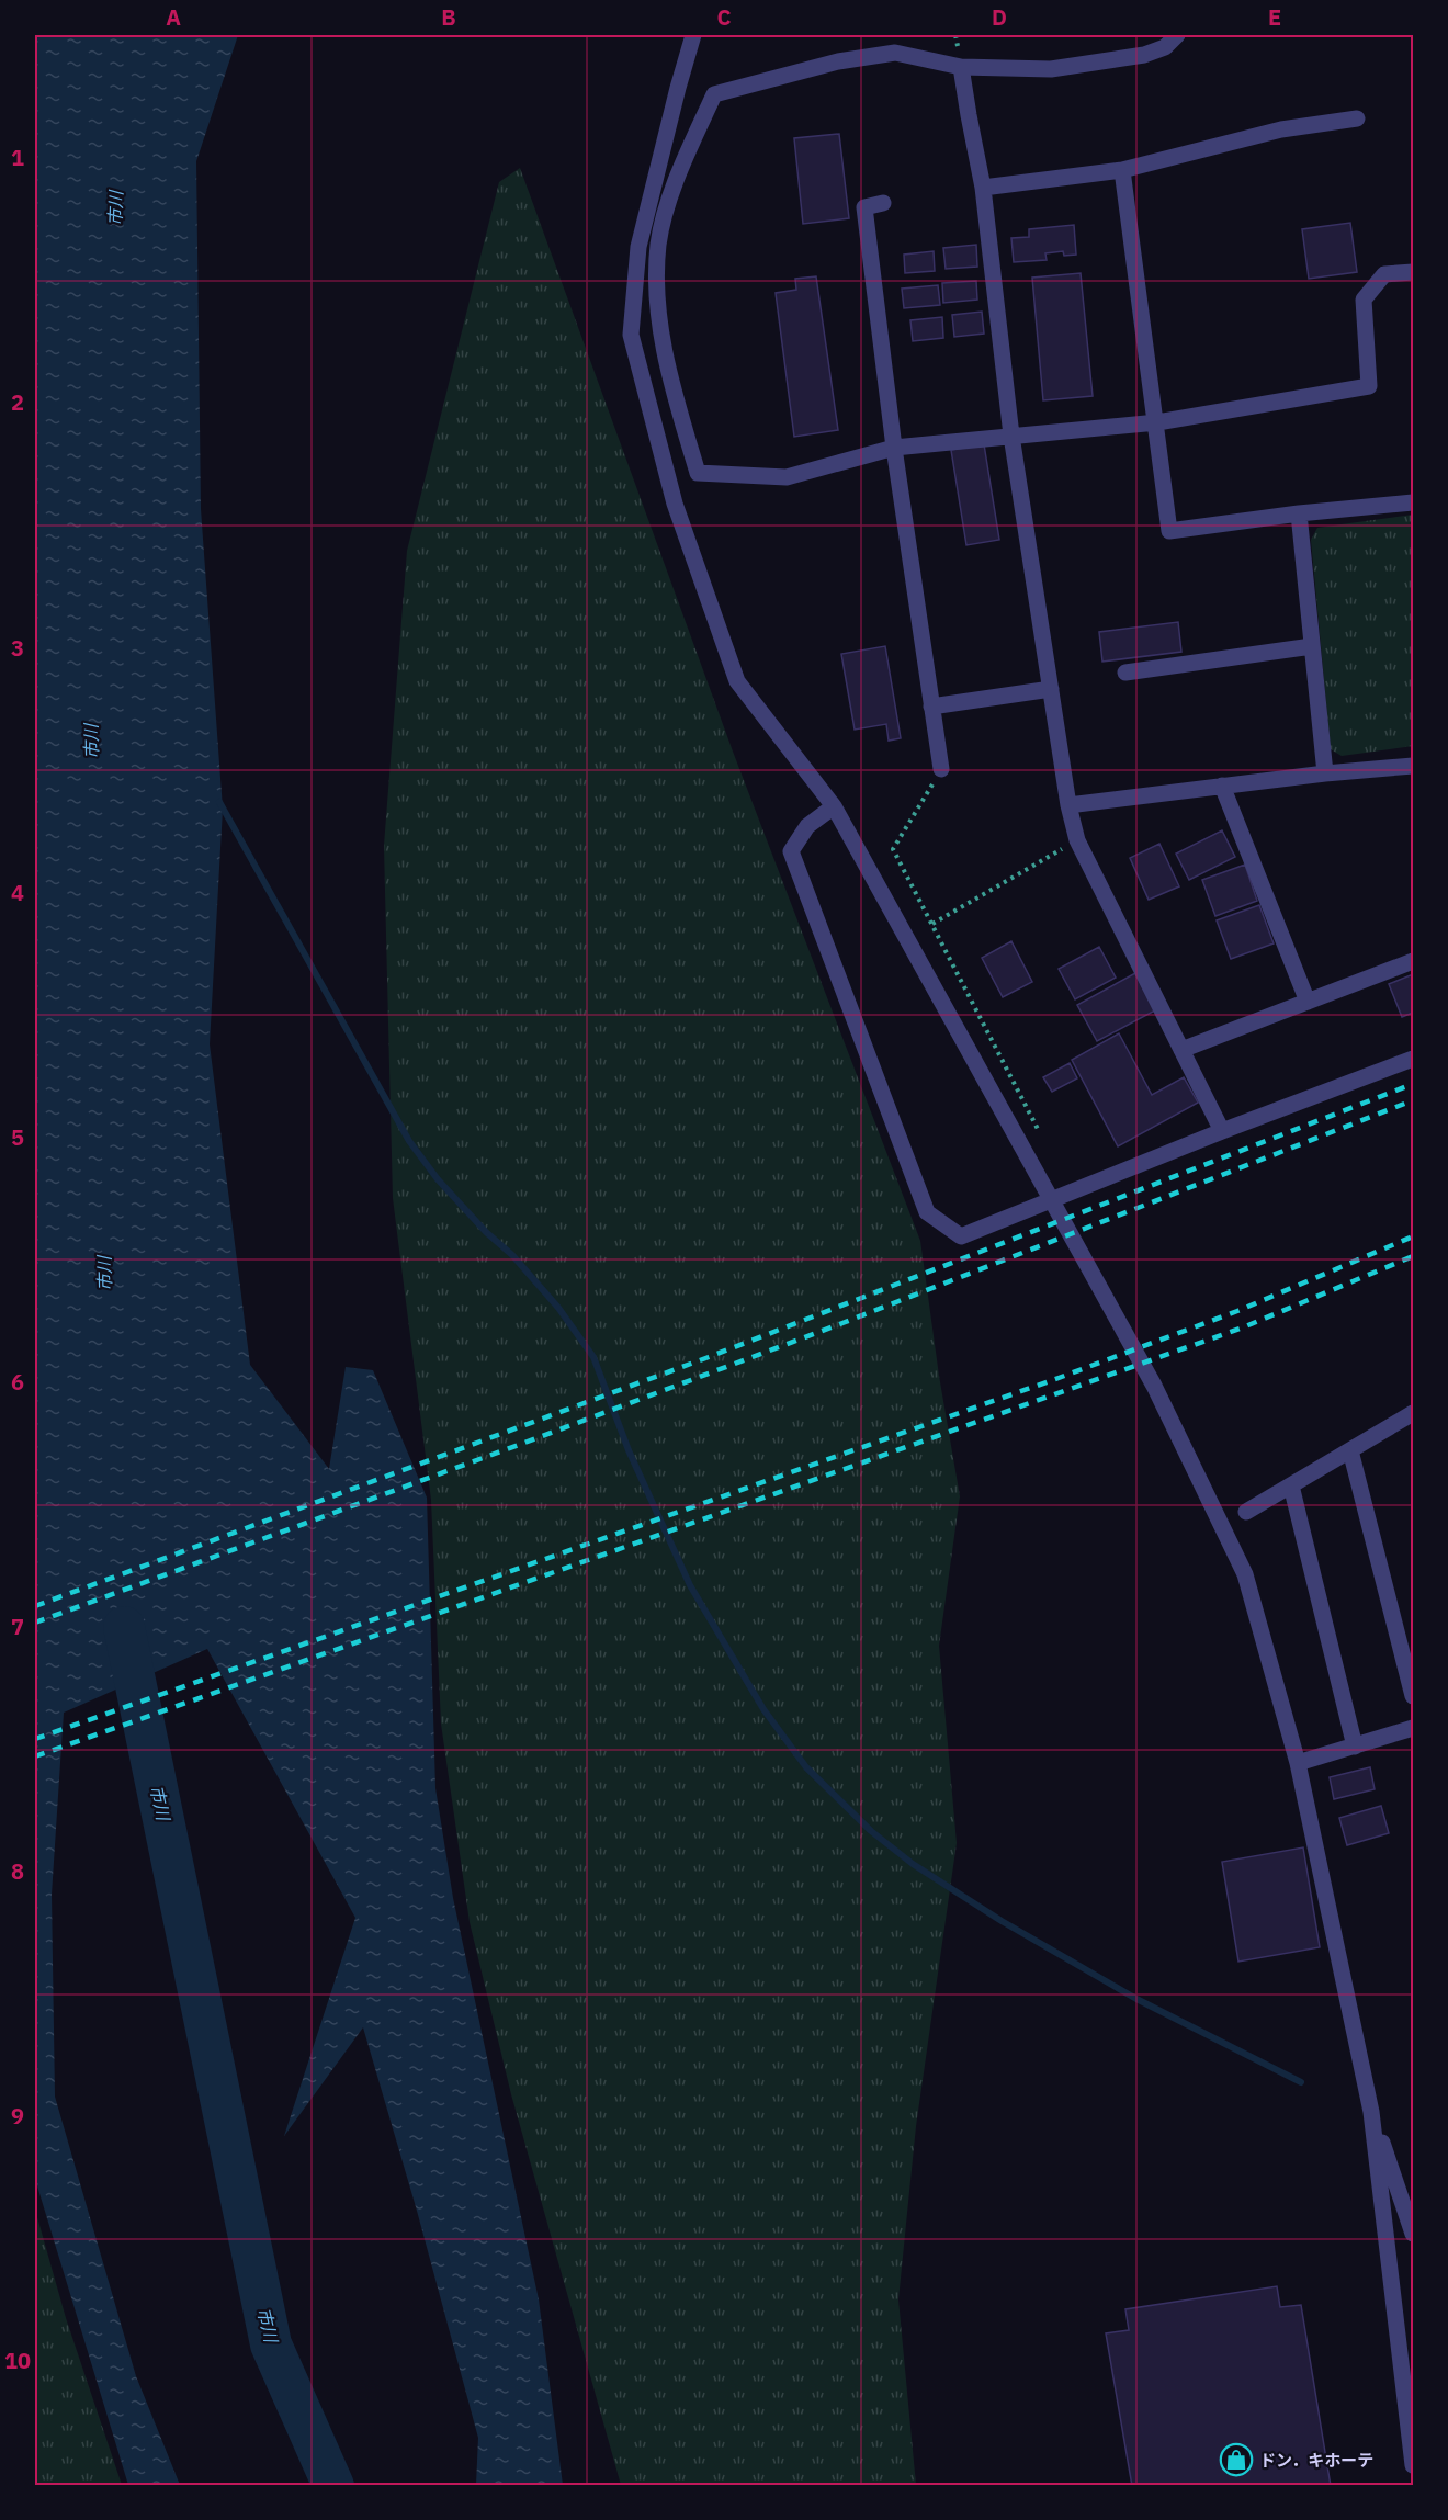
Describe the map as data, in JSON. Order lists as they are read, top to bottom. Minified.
{"water":["市川"],"places":{"shop":["ドン．キホーテ"]},"grid":{"columns":["A","B","C","D","E"],"rows":["1","2","3","4","5","6","7","8","9","10"]}}
